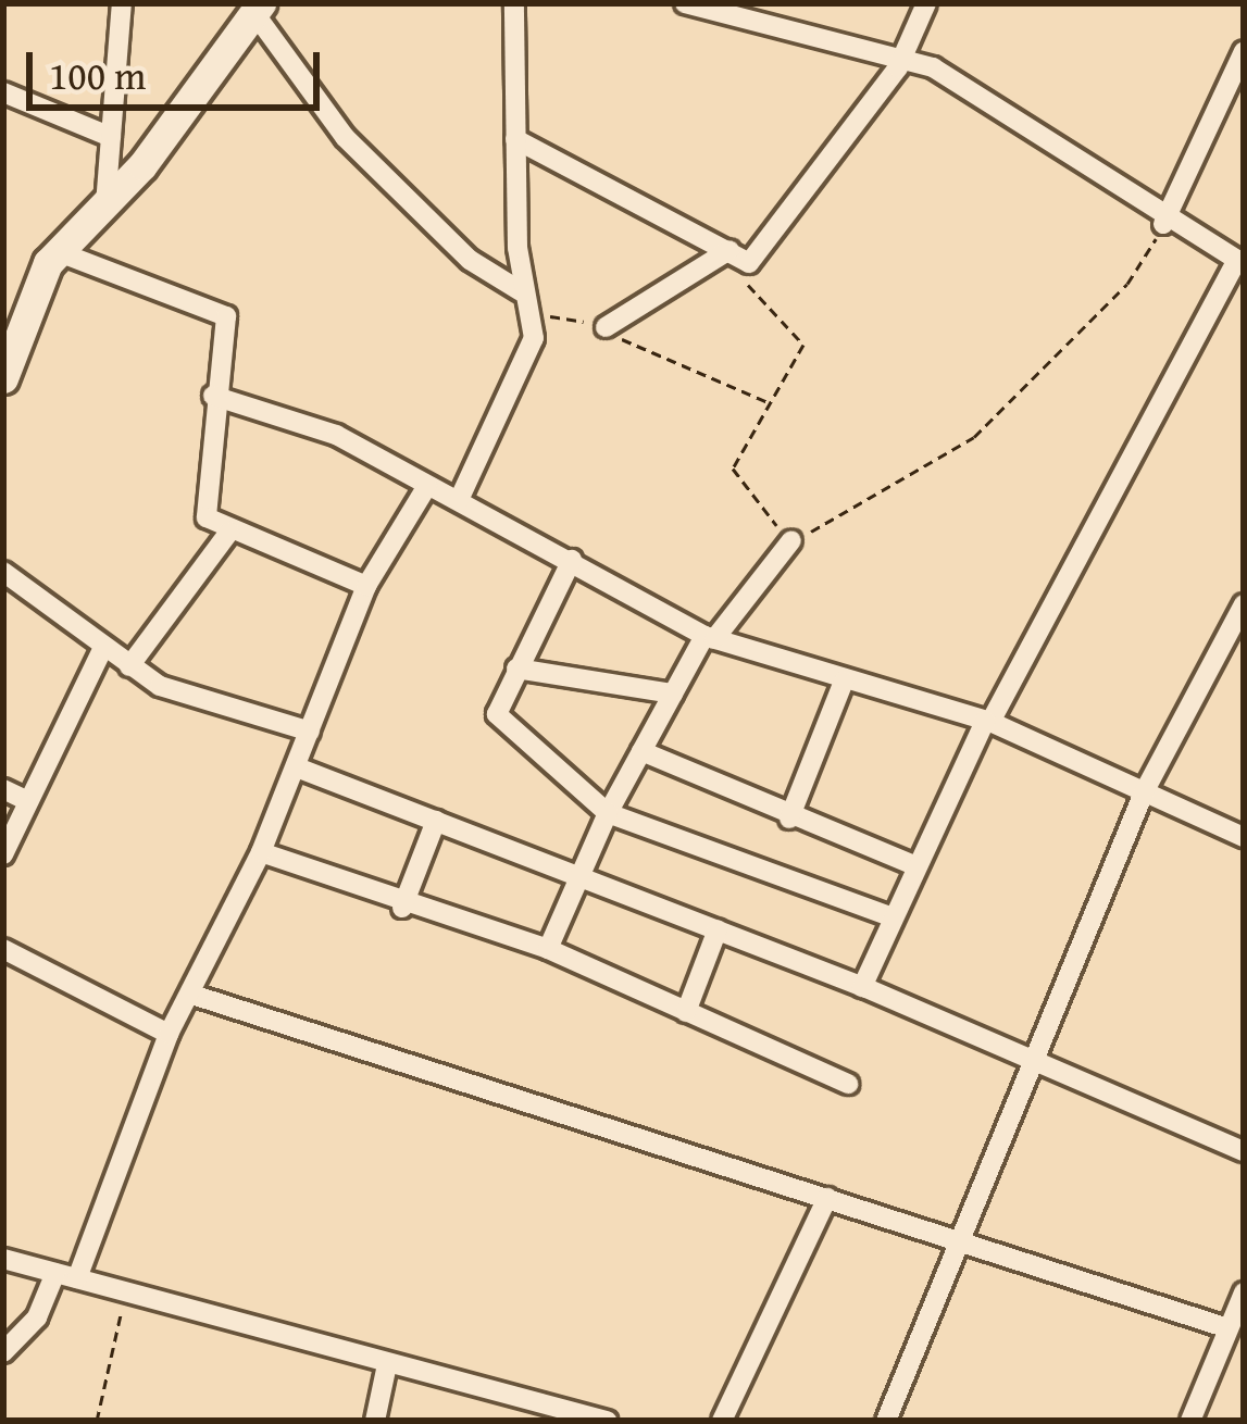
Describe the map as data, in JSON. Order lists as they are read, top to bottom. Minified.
{"scale_bar":"100 m"}
